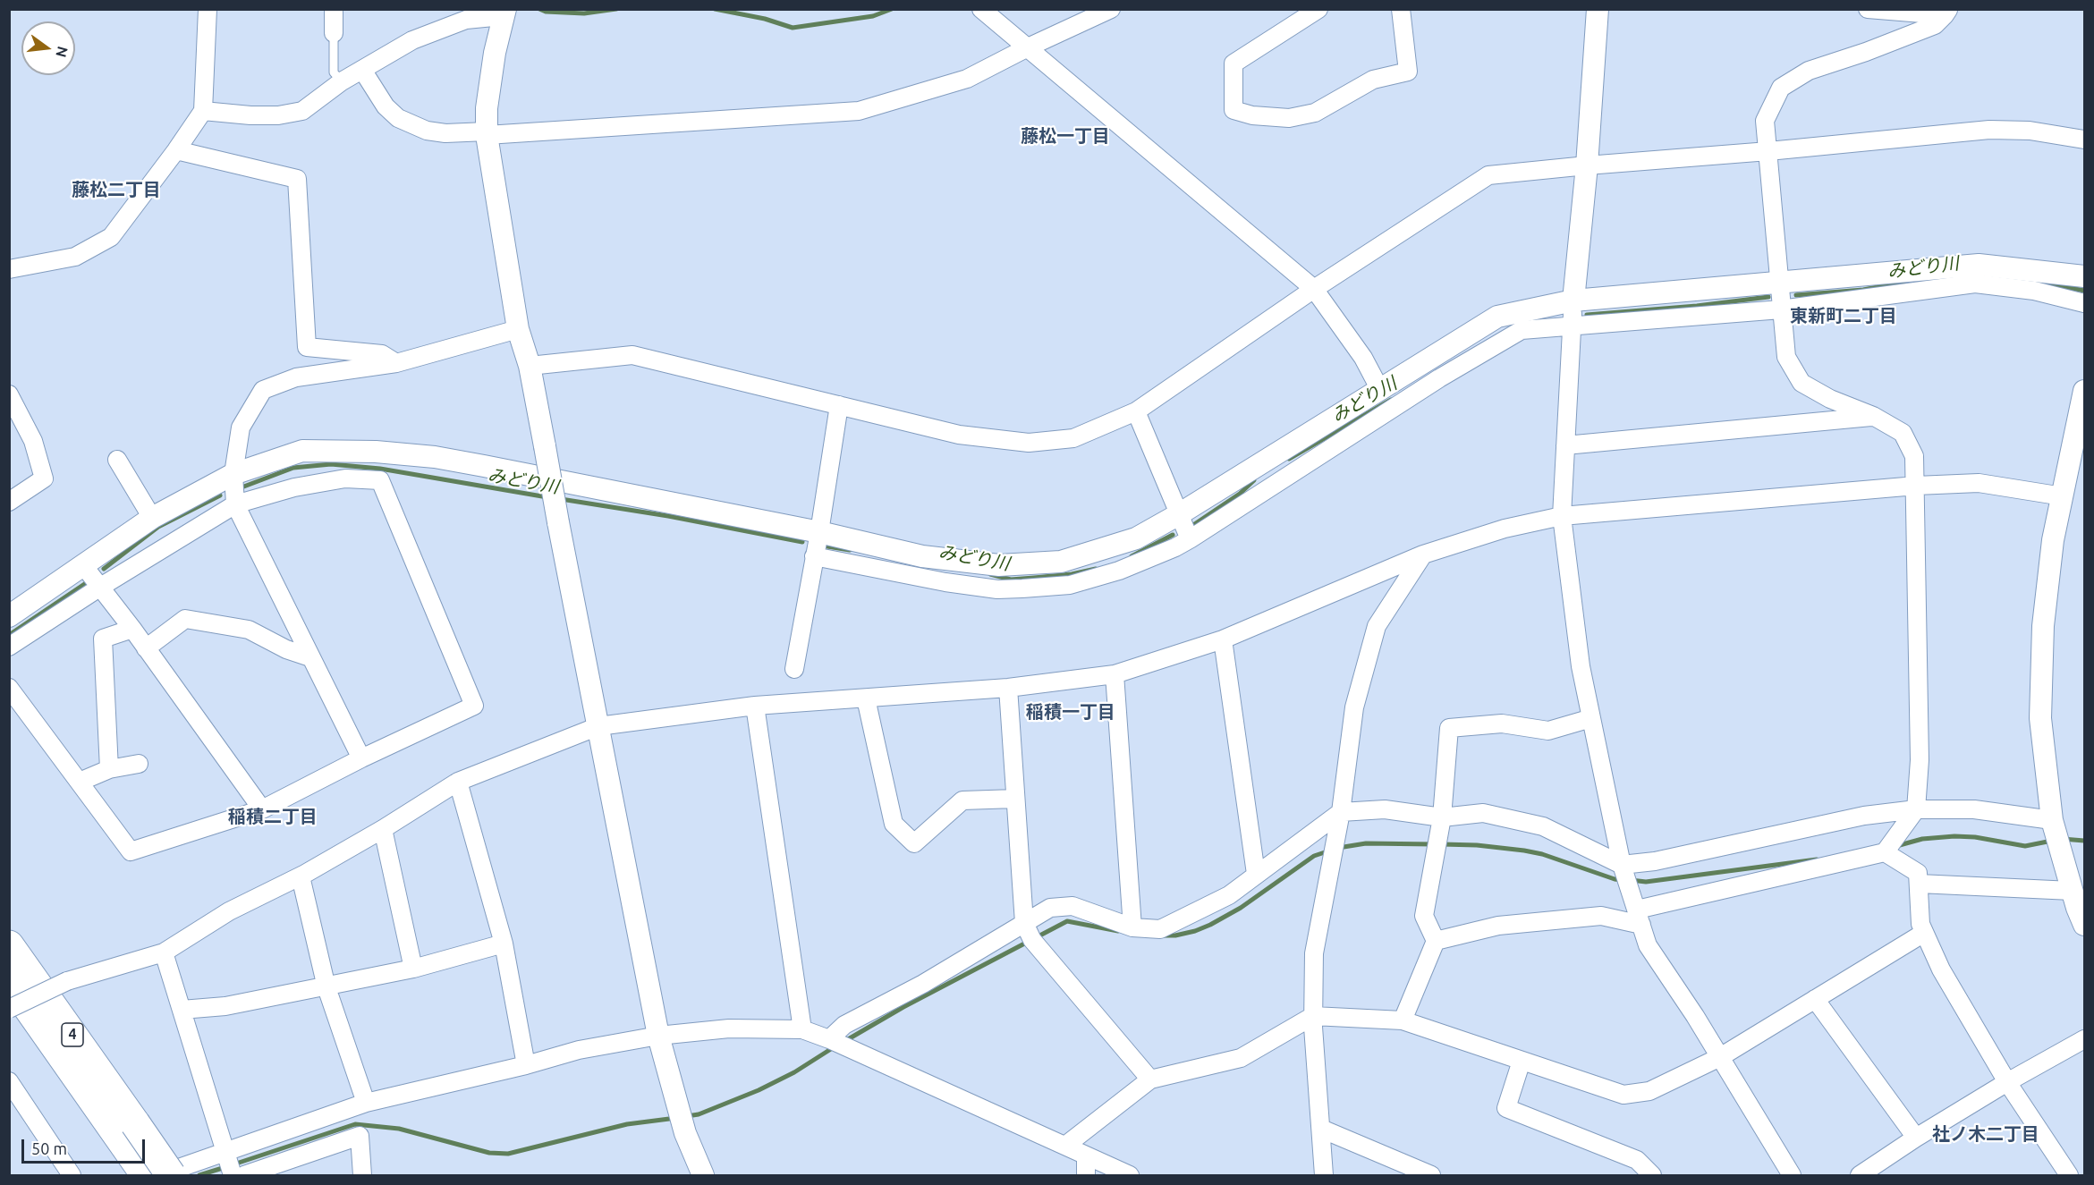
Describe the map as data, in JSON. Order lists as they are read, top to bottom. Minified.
{"streets":{"highway":["4"]},"districts":["藤松一丁目","藤松二丁目","東新町二丁目","稲積一丁目","稲積二丁目","社ノ木二丁目"],"water":["みどり川"],"scale_bar":"50 m","north":"right"}
